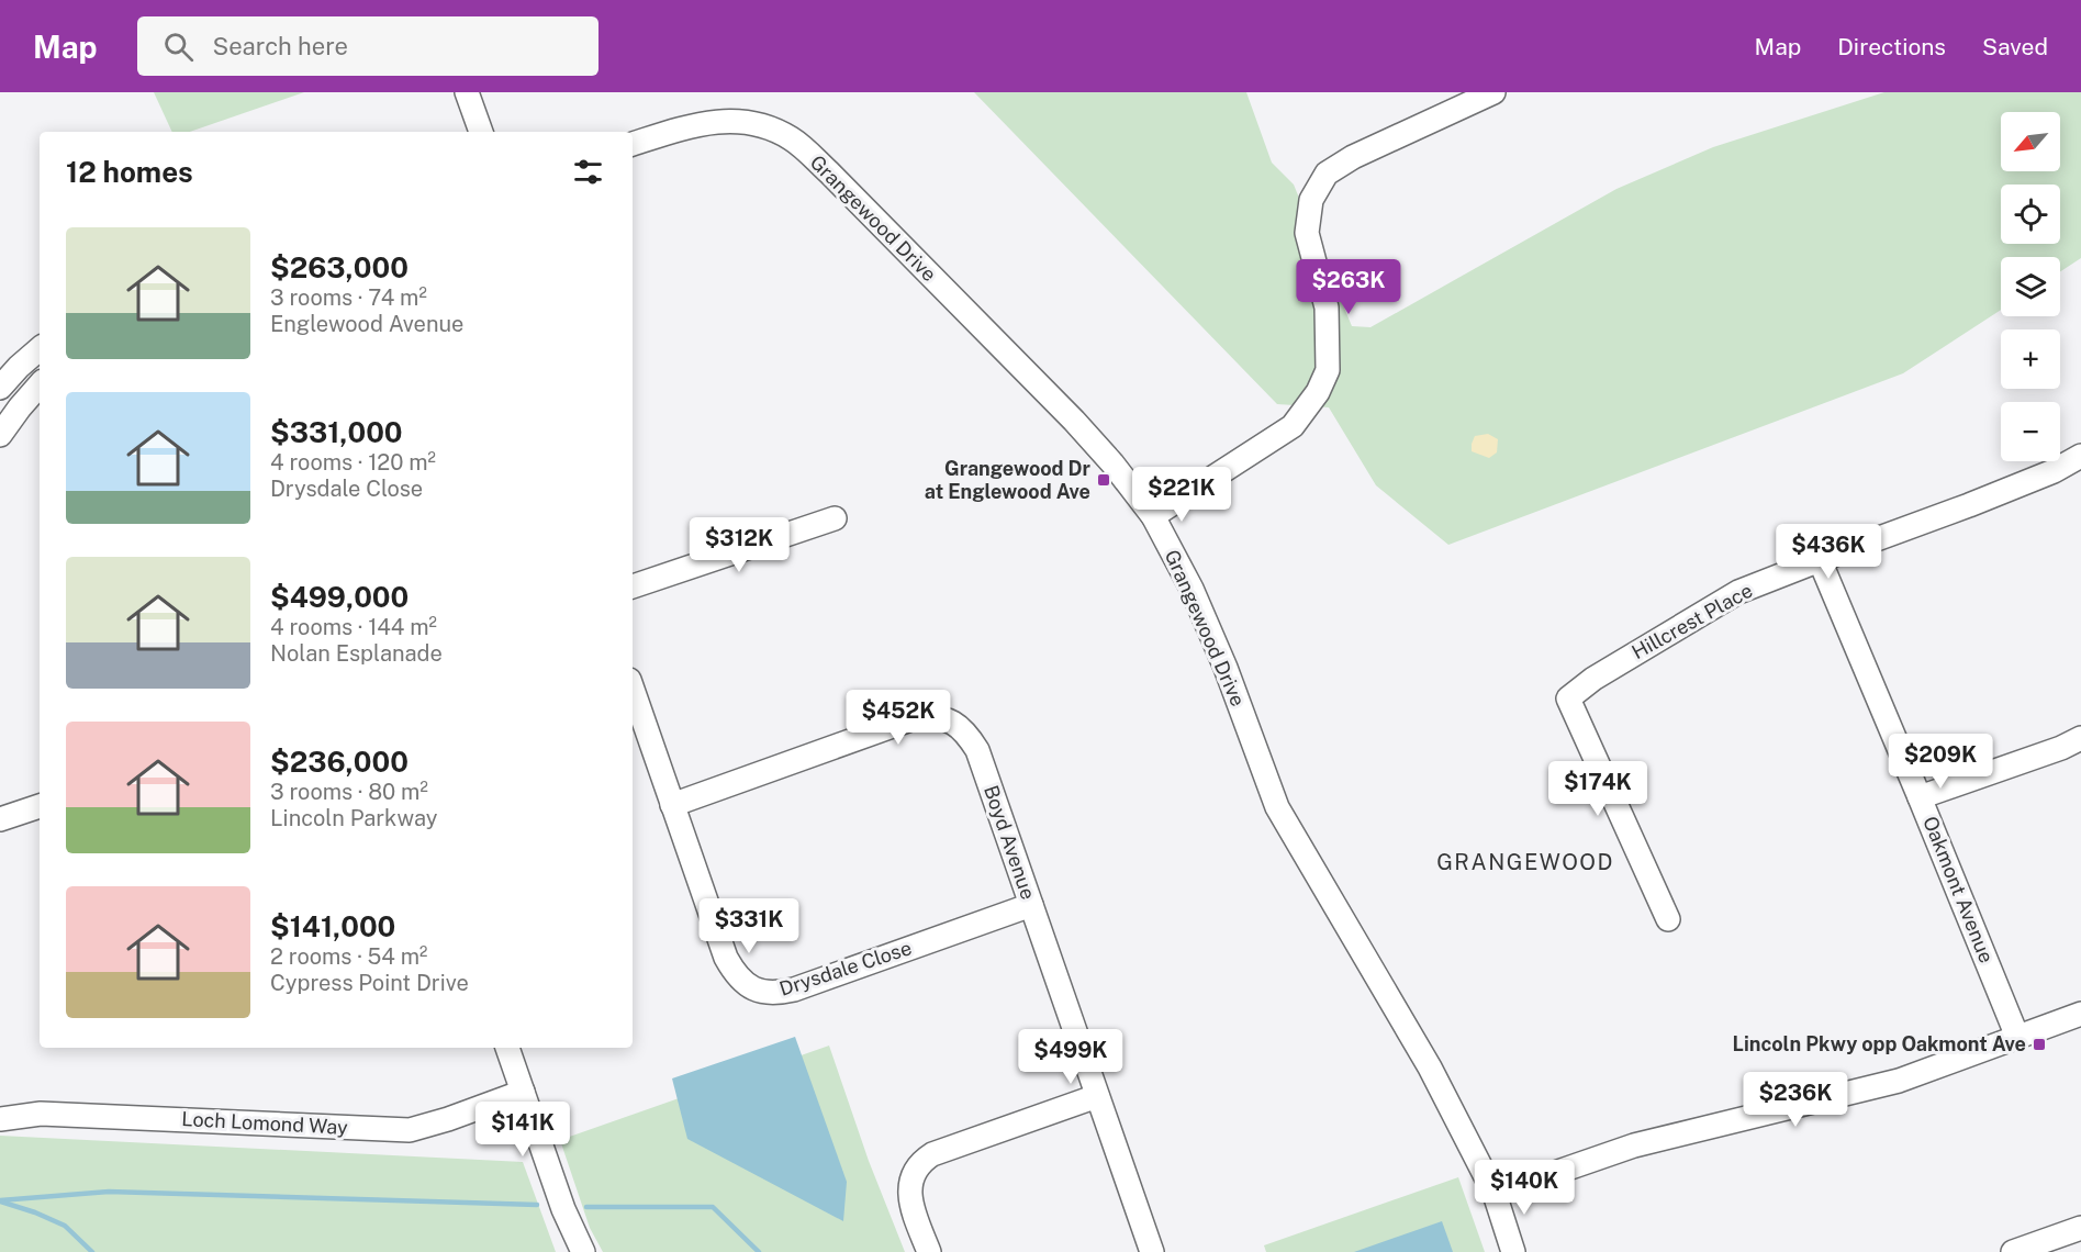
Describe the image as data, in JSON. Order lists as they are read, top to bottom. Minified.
{"streets":{"street":["Grangewood Drive","Hillcrest Place","Boyd Avenue","Oakmont Avenue","Drysdale Close","Loch Lomond Way"]},"crossings":[["Hillcrest Place","Oakmont Avenue"],["Boyd Avenue","Drysdale Close"]],"districts":["GRANGEWOOD"],"places":{"transit":["Grangewood Dr at Englewood Ave","Lincoln Pkwy opp Oakmont Ave"]},"north":"bottom left","page":{"header":"Map","search":"Search here","nav":["Map","Directions","Saved"],"map_buttons":["+","−"],"heading":"12 homes","list":[{"name":"$263,000","note":"3 rooms · 74 m² · Englewood Avenue"},{"name":"$331,000","note":"4 rooms · 120 m² · Drysdale Close"},{"name":"$499,000","note":"4 rooms · 144 m² · Nolan Esplanade"},{"name":"$236,000","note":"3 rooms · 80 m² · Lincoln Parkway"},{"name":"$141,000","note":"2 rooms · 54 m² · Cypress Point Drive"}],"price":["$263K","$221K","$312K","$436K","$452K","$209K","$174K","$331K","$499K","$236K","$141K","$140K"]}}
